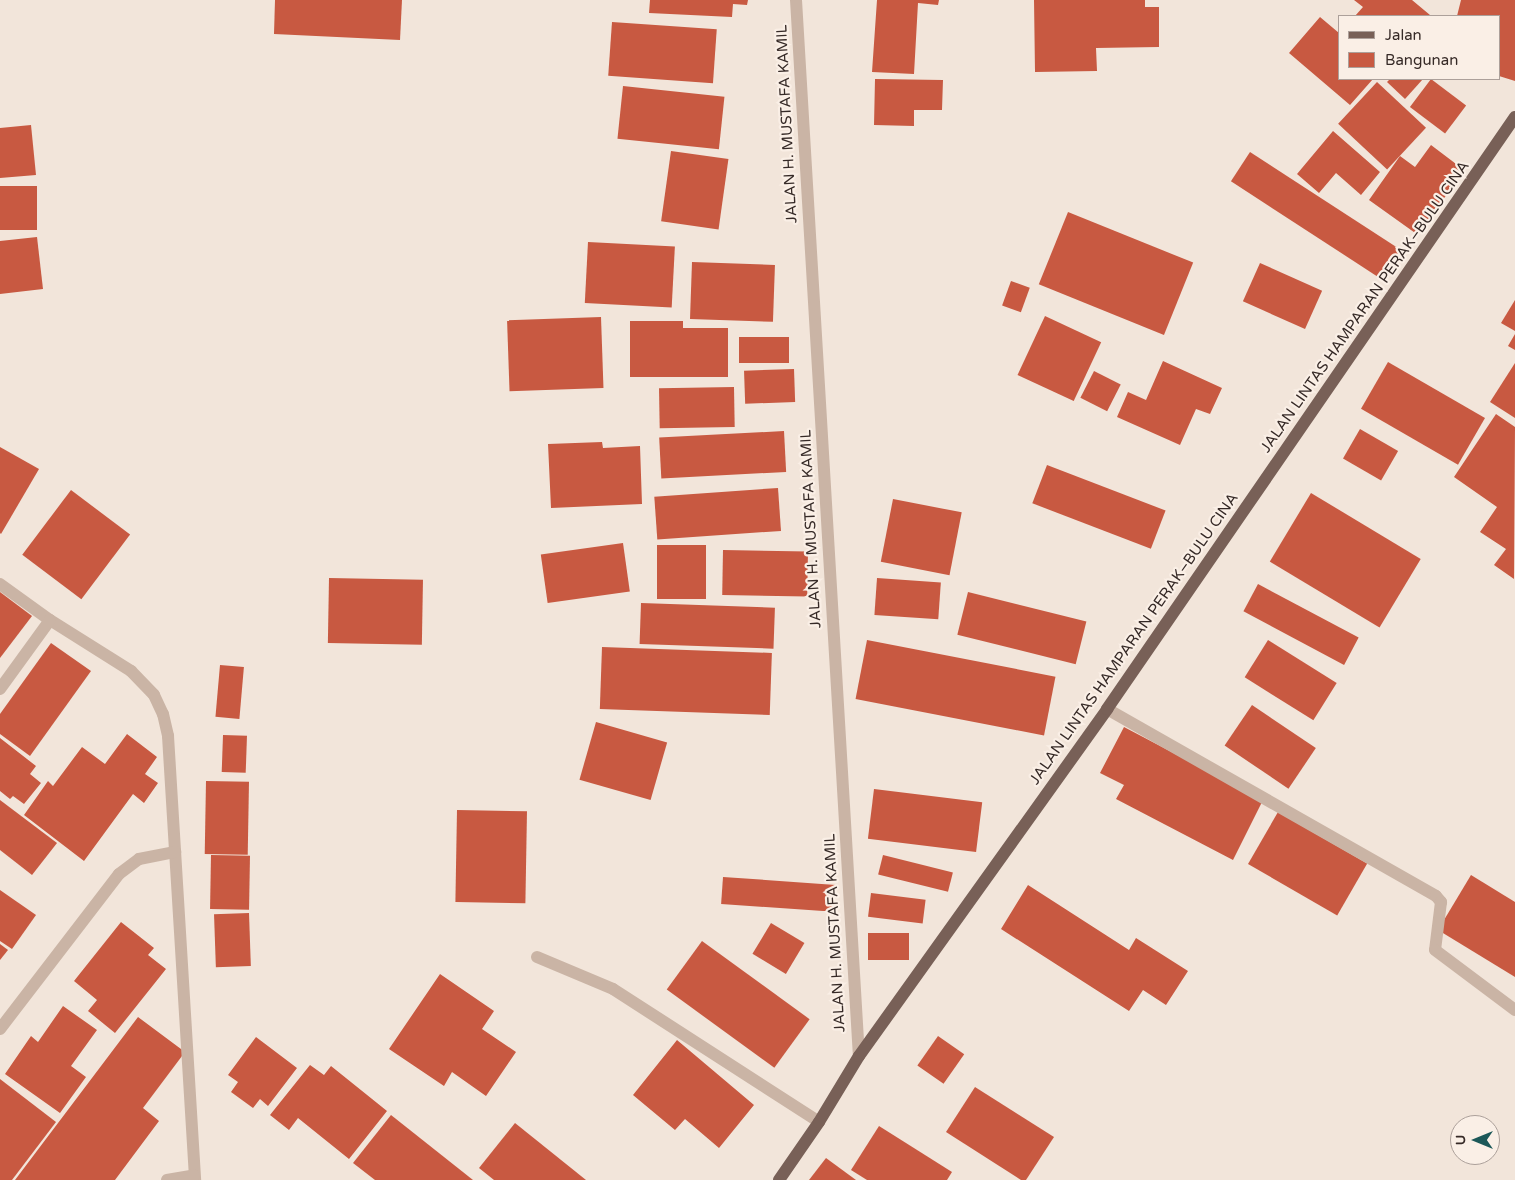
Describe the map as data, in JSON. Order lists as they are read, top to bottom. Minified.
{"streets":{"main road":["JALAN LINTAS HAMPARAN PERAK–BULU CINA"],"street":["JALAN H. MUSTAFA KAMIL"]},"crossings":[["JALAN H. MUSTAFA KAMIL","JALAN LINTAS HAMPARAN PERAK–BULU CINA"]],"legend":["Jalan","Bangunan"],"north":"left"}
